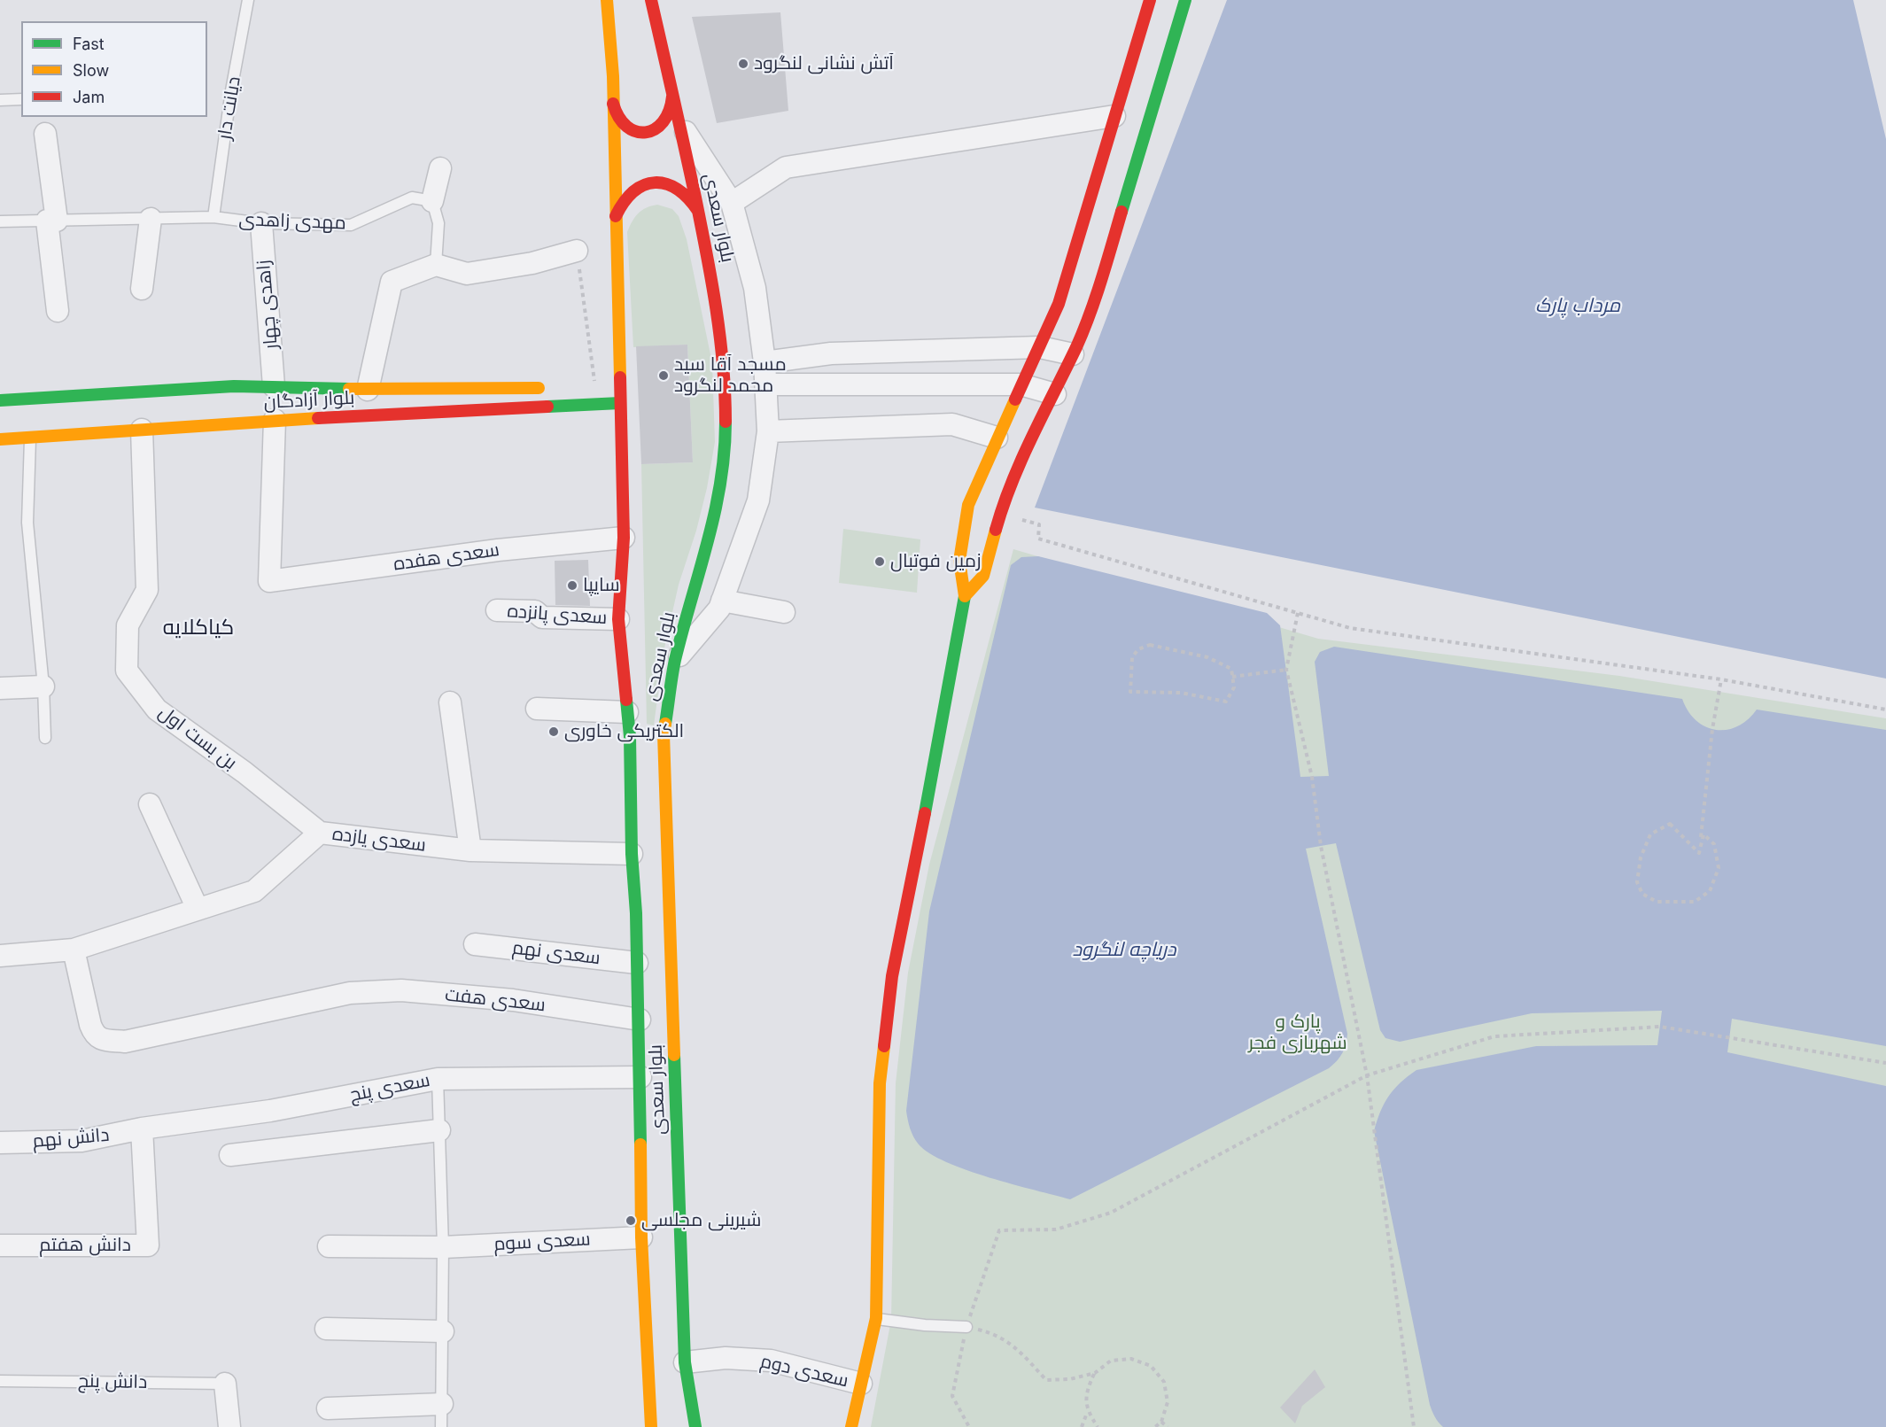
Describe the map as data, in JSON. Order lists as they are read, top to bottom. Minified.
{"streets":{"main road":["بلوار سعدی","بلوار آزادگان"],"street":["زاهدی چهار","سعدی هفده","سعدی پانزده","بن بست اول","سعدی یازده","سعدی نهم","سعدی هفت","سعدی پنج","دانش نهم","سعدی سوم","دانش هفتم","سعدی دوم"],"lane":["دیانت دار","مهدی زاهدی","دانش پنج"]},"crossings":[["دیانت دار","مهدی زاهدی"],["بلوار سعدی","بلوار آزادگان"],["بلوار سعدی","سعدی هفده"],["بلوار سعدی","سعدی پانزده"],["بلوار سعدی","سعدی یازده"],["بلوار سعدی","سعدی نهم"],["بلوار سعدی","سعدی هفت"],["بلوار سعدی","سعدی پنج"],["بلوار سعدی","سعدی سوم"],["بلوار سعدی","سعدی دوم"],["مهدی زاهدی","زاهدی چهار"],["زاهدی چهار","بلوار آزادگان"],["زاهدی چهار","سعدی هفده"],["بلوار آزادگان","بن بست اول"],["بن بست اول","سعدی یازده"],["سعدی یازده","سعدی هفت"],["سعدی پنج","دانش نهم"],["سعدی پنج","دانش هفتم"],["دانش نهم","دانش هفتم"]],"districts":["کیاکلایه"],"water":["مرداب پارک","دریاچه لنگرود"],"parks":["پارک و شهربازی فجر"],"places":["آتش نشانی لنگرود","مسجد آقا سید محمد لنگرود","زمین فوتبال","سایپا","الکتریکی خاوری","شیرینی مجلسی"],"legend":["Fast","Slow","Jam"]}
